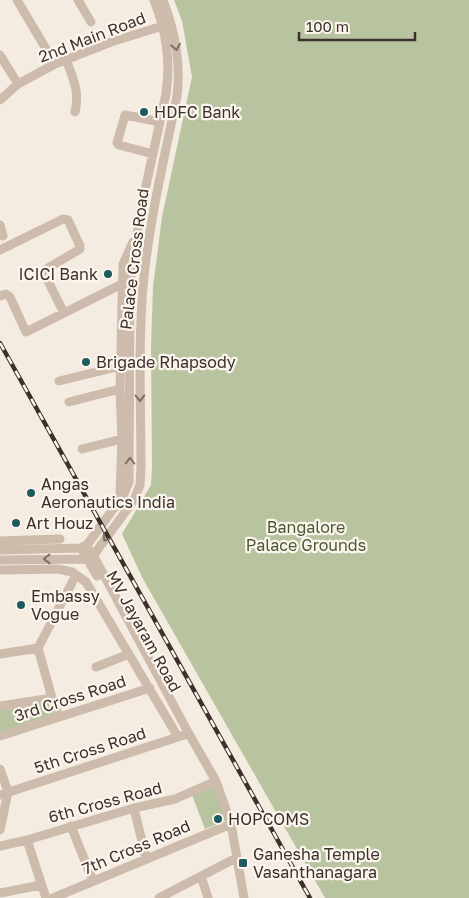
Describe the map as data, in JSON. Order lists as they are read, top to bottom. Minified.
{"streets":{"street":["2nd Main Road","Palace Cross Road","MV Jayaram Road","3rd Cross Road","5th Cross Road","6th Cross Road","7th Cross Road"]},"crossings":[["2nd Main Road","Palace Cross Road"],["Palace Cross Road","MV Jayaram Road"],["MV Jayaram Road","5th Cross Road"],["MV Jayaram Road","6th Cross Road"],["MV Jayaram Road","7th Cross Road"]],"parks":["Bangalore Palace Grounds"],"places":{"other":["HDFC Bank","ICICI Bank","Brigade Rhapsody","Angas Aeronautics India","Art Houz","Embassy Vogue","HOPCOMS"],"transit":["Ganesha Temple Vasanthanagara"]},"scale_bar":"100 m"}
